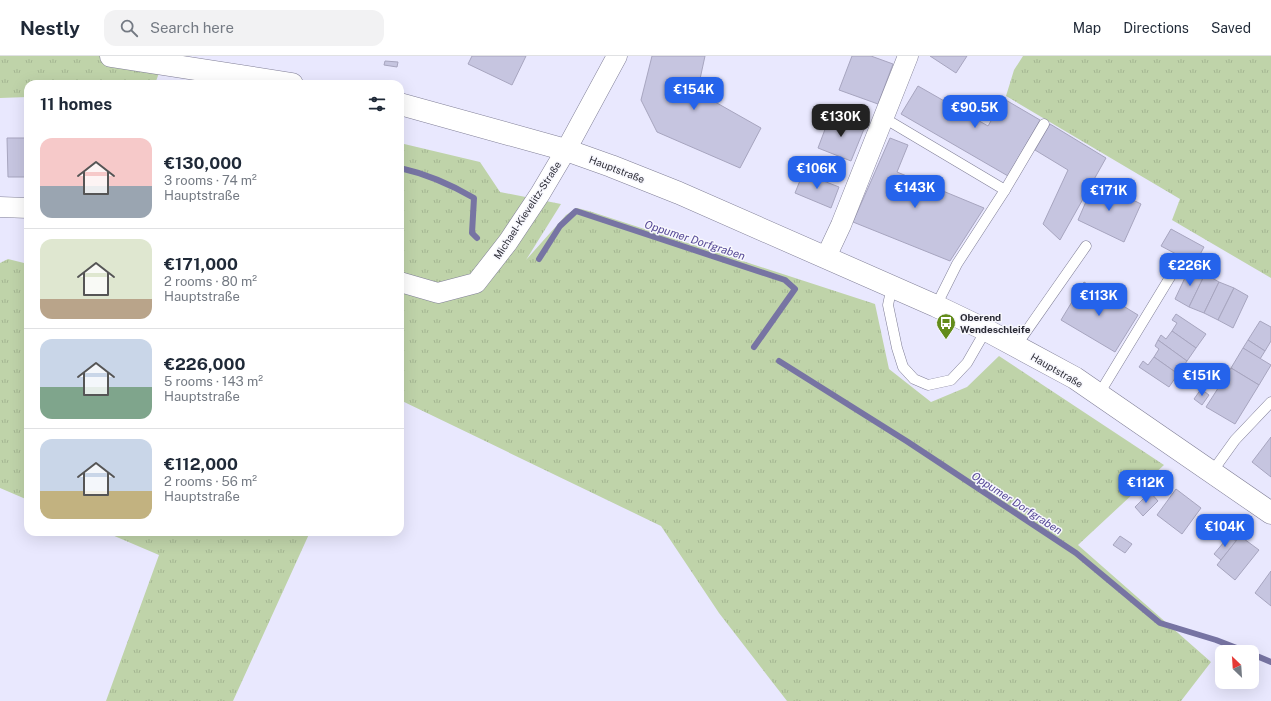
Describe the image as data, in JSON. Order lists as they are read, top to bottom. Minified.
{"streets":{"main road":["Hauptstraße"],"street":["Michael-Kievelitz-Straße"]},"crossings":[["Hauptstraße","Michael-Kievelitz-Straße"]],"water":["Oppumer Dorfgraben"],"places":{"bus stop":["Oberend Wendeschleife"]},"north":"top left","page":{"header":"Nestly","search":"Search here","nav":["Map","Directions","Saved"],"price":["€154K","€90.5K","€130K","€106K","€143K","€171K","€226K","€113K","€151K","€112K","€104K"],"heading":"11 homes","list":[{"name":"€130,000","note":"3 rooms · 74 m² · Hauptstraße"},{"name":"€171,000","note":"2 rooms · 80 m² · Hauptstraße"},{"name":"€226,000","note":"5 rooms · 143 m² · Hauptstraße"},{"name":"€112,000","note":"2 rooms · 56 m² · Hauptstraße"}]}}
